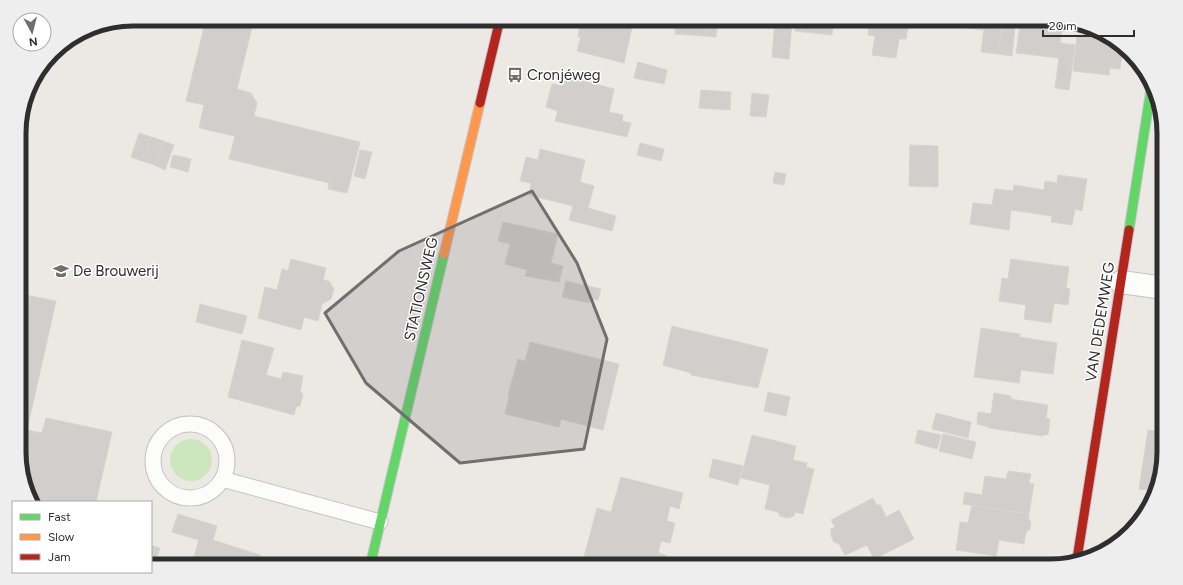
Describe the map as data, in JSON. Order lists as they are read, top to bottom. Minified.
{"streets":{"street":["STATIONSWEG","VAN DEDEMWEG"]},"places":{"bus stop":["Cronjéweg"],"school or university":["De Brouwerij"]},"legend":["Fast","Slow","Jam"],"scale_bar":"20 m","north":"bottom"}
